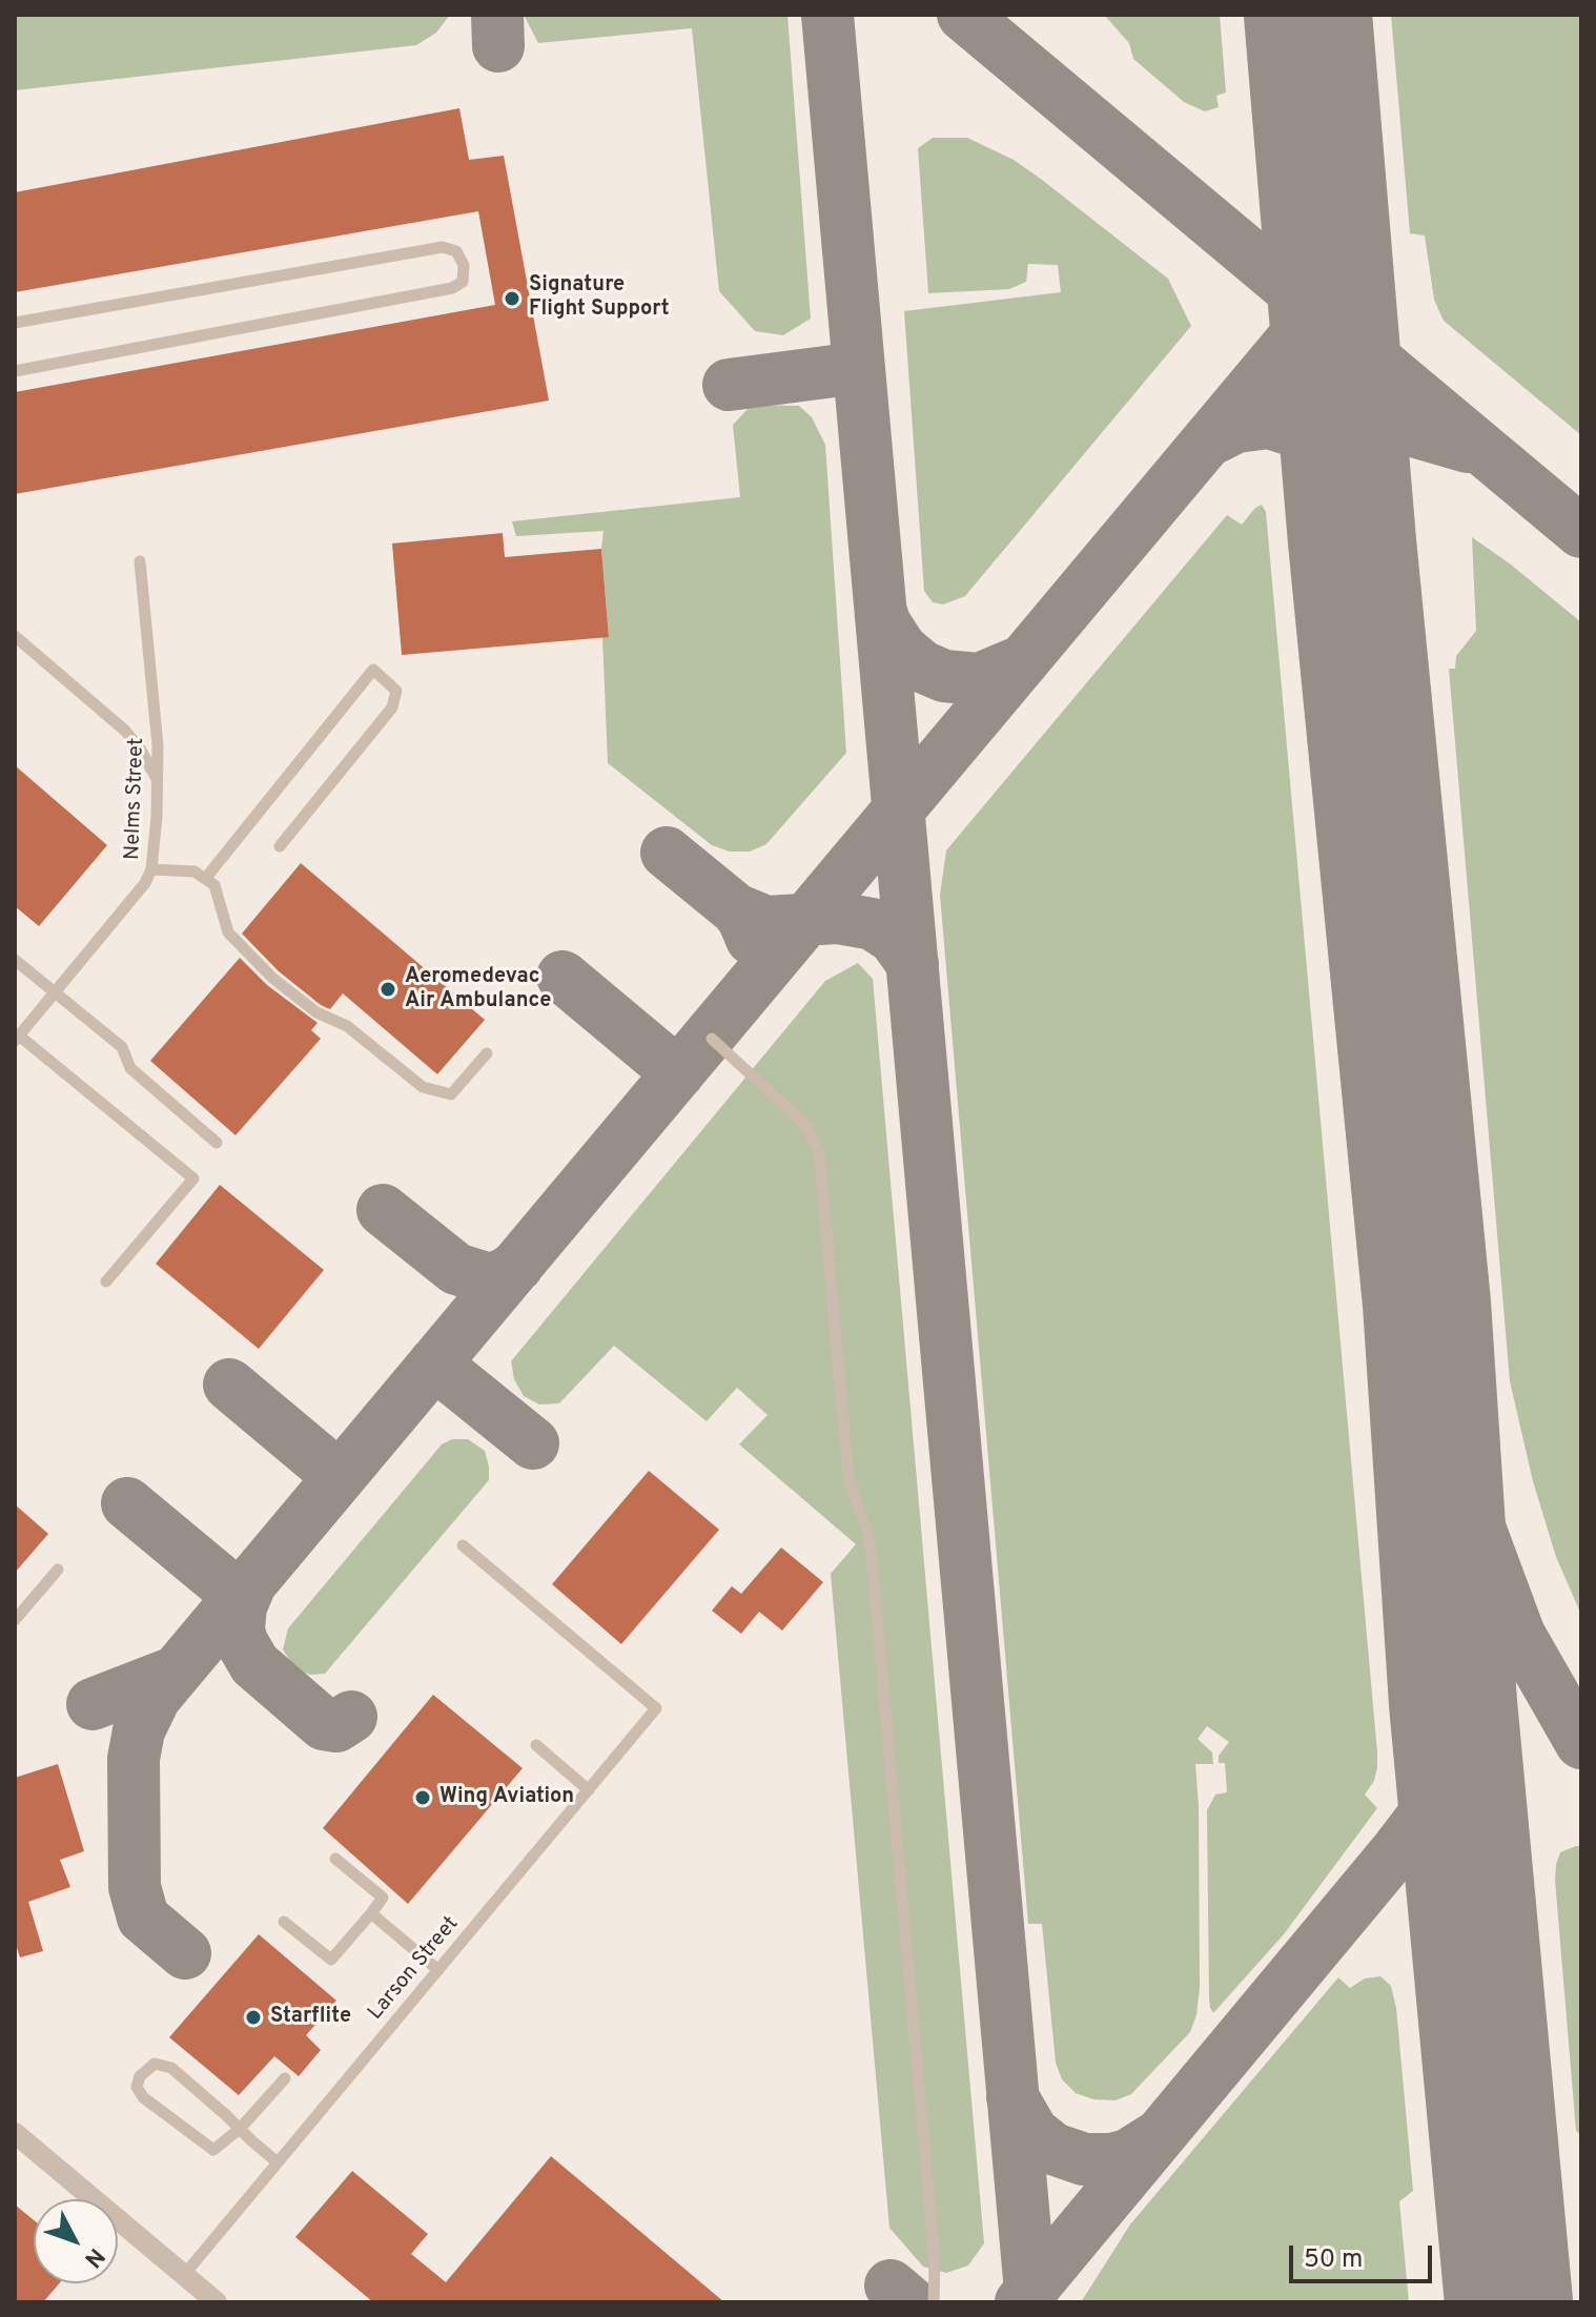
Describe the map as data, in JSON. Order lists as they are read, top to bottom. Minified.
{"streets":{"lane":["Nelms Street","Larson Street"]},"places":["Signature Flight Support","Aeromedevac Air Ambulance","Wing Aviation","Starflite"],"scale_bar":"50 m","north":"bottom right"}
